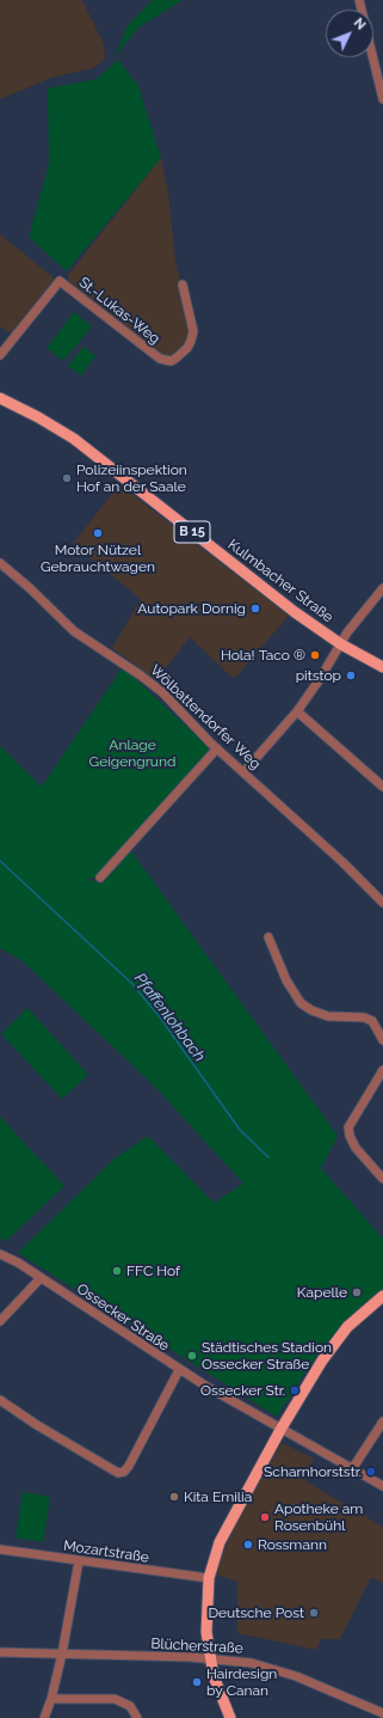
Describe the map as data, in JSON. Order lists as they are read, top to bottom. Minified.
{"streets":{"main road":["B 15","Kulmbacher Straße"],"street":["St.-Lukas-Weg","Wölbattendorfer Weg","Ossecker Straße","Mozartstraße","Blücherstraße"]},"water":["Pfaffenlohbach"],"parks":["Anlage Geigengrund"],"places":["Polizeiinspektion Hof an der Saale","Motor Nützel Gebrauchtwagen","Autopark Dornig","Hola! Taco ®","pitstop","FFC Hof","Kapelle","Städtisches Stadion Ossecker Straße","Ossecker Str.","Scharnhorststr.","Kita Emilia","Apotheke am Rosenbühl","Rossmann","Deutsche Post","Hairdesign by Canan"],"north":"top right"}
